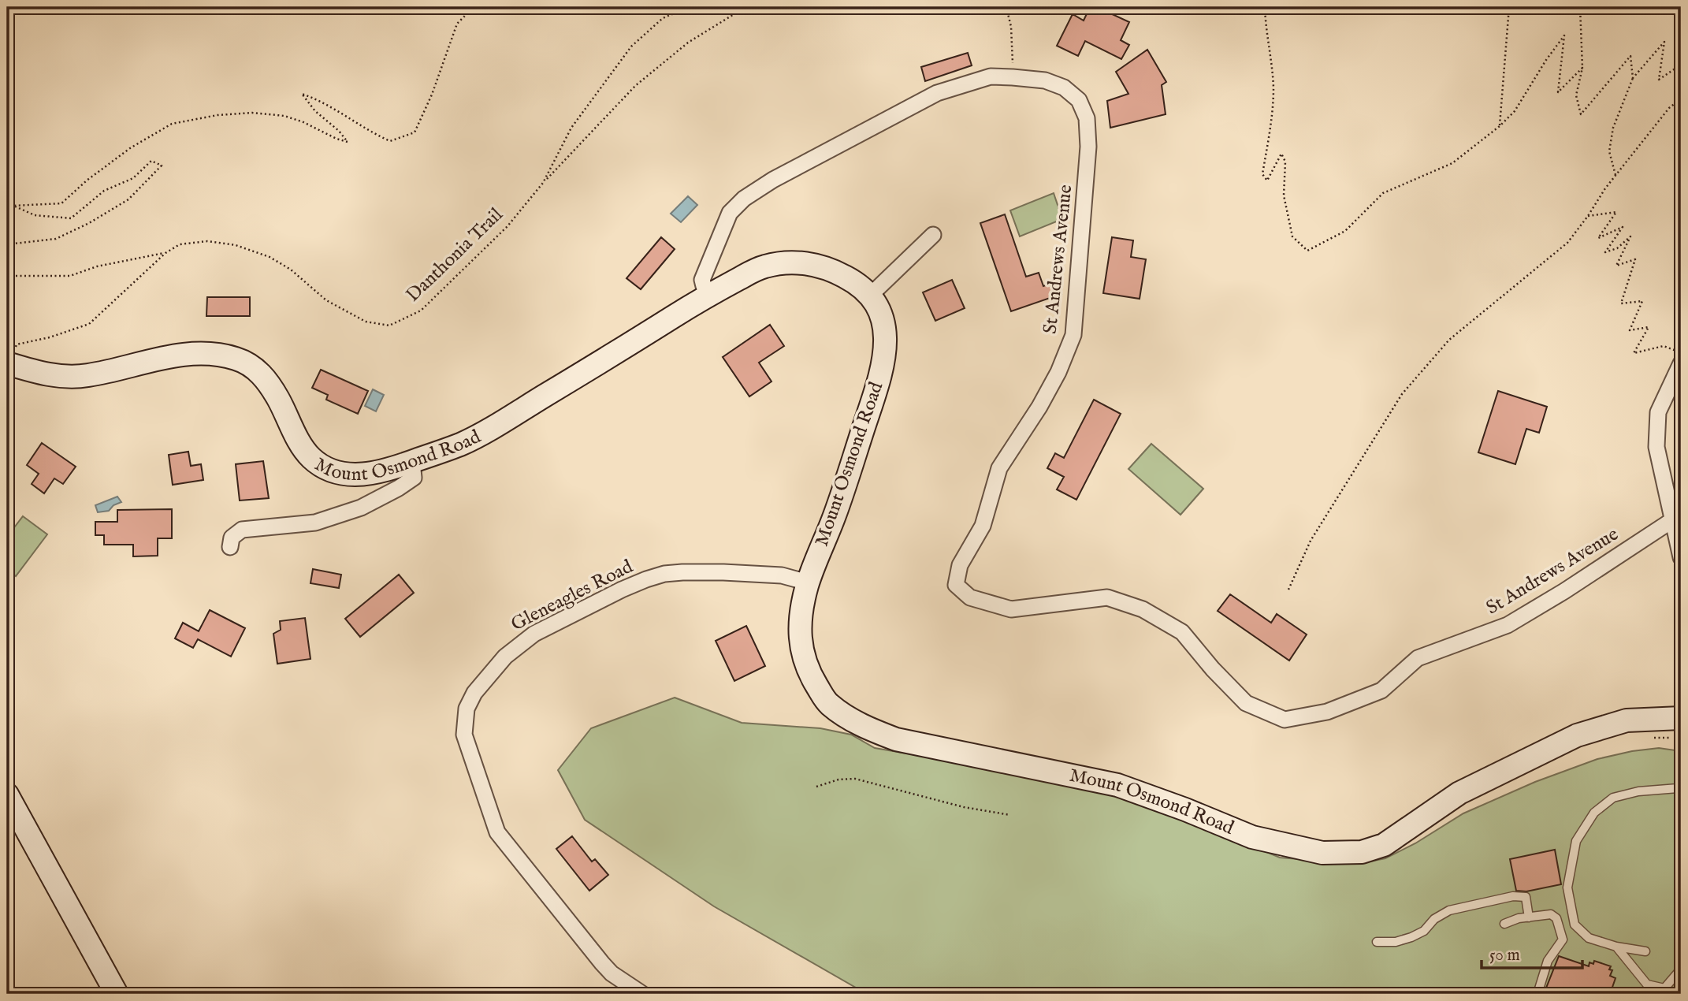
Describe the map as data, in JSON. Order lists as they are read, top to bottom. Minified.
{"streets":{"street":["St Andrews Avenue","Mount Osmond Road","Gleneagles Road"],"path":["Danthonia Trail"]},"crossings":[["Danthonia Trail","Mount Osmond Road"],["St Andrews Avenue","Mount Osmond Road"],["Mount Osmond Road","Gleneagles Road"]],"scale_bar":"50 m"}
